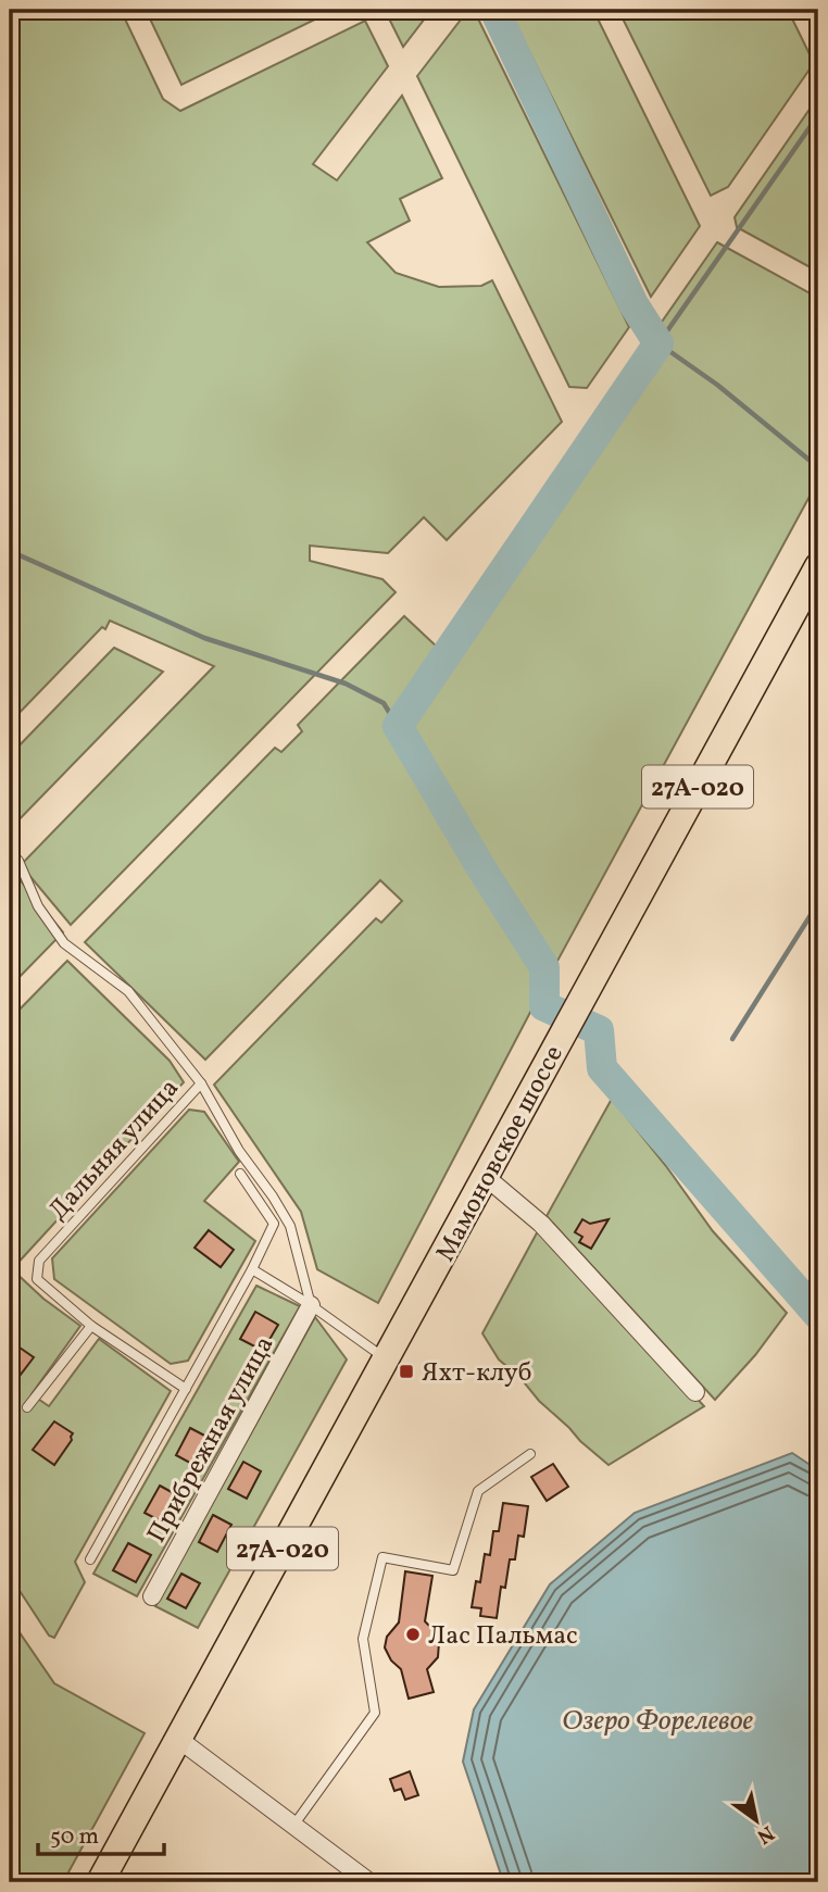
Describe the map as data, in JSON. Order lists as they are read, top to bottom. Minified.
{"streets":{"main road":["27А-020","Мамоновское шоссе"],"street":["Прибрежная улица"],"lane":["Дальняя улица"]},"crossings":[["27А-020","Мамоновское шоссе"]],"water":["Озеро Форелевое"],"places":{"transit":["Яхт-клуб"],"other":["Лас Пальмас"]},"scale_bar":"50 m","north":"bottom right"}
